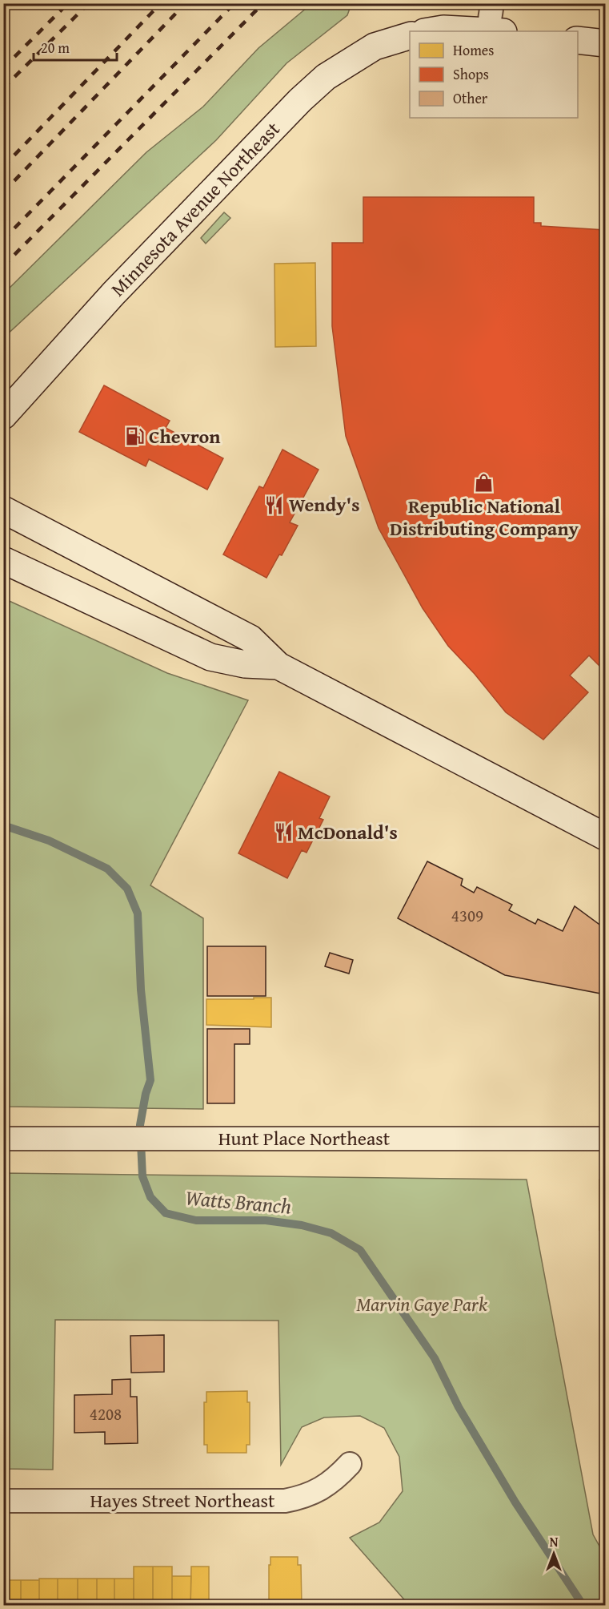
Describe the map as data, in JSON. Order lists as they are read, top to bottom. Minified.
{"streets":{"main road":["Minnesota Avenue Northeast"],"street":["Hunt Place Northeast","Hayes Street Northeast"]},"water":["Watts Branch"],"parks":["Marvin Gaye Park"],"places":{"fuel station":["Chevron"],"shop":["Republic National Distributing Company"],"restaurant":["Wendy's","McDonald's"]},"house_numbers":["4309","4208"],"legend":["Homes","Shops","Other"],"scale_bar":"20 m","north":"top"}
